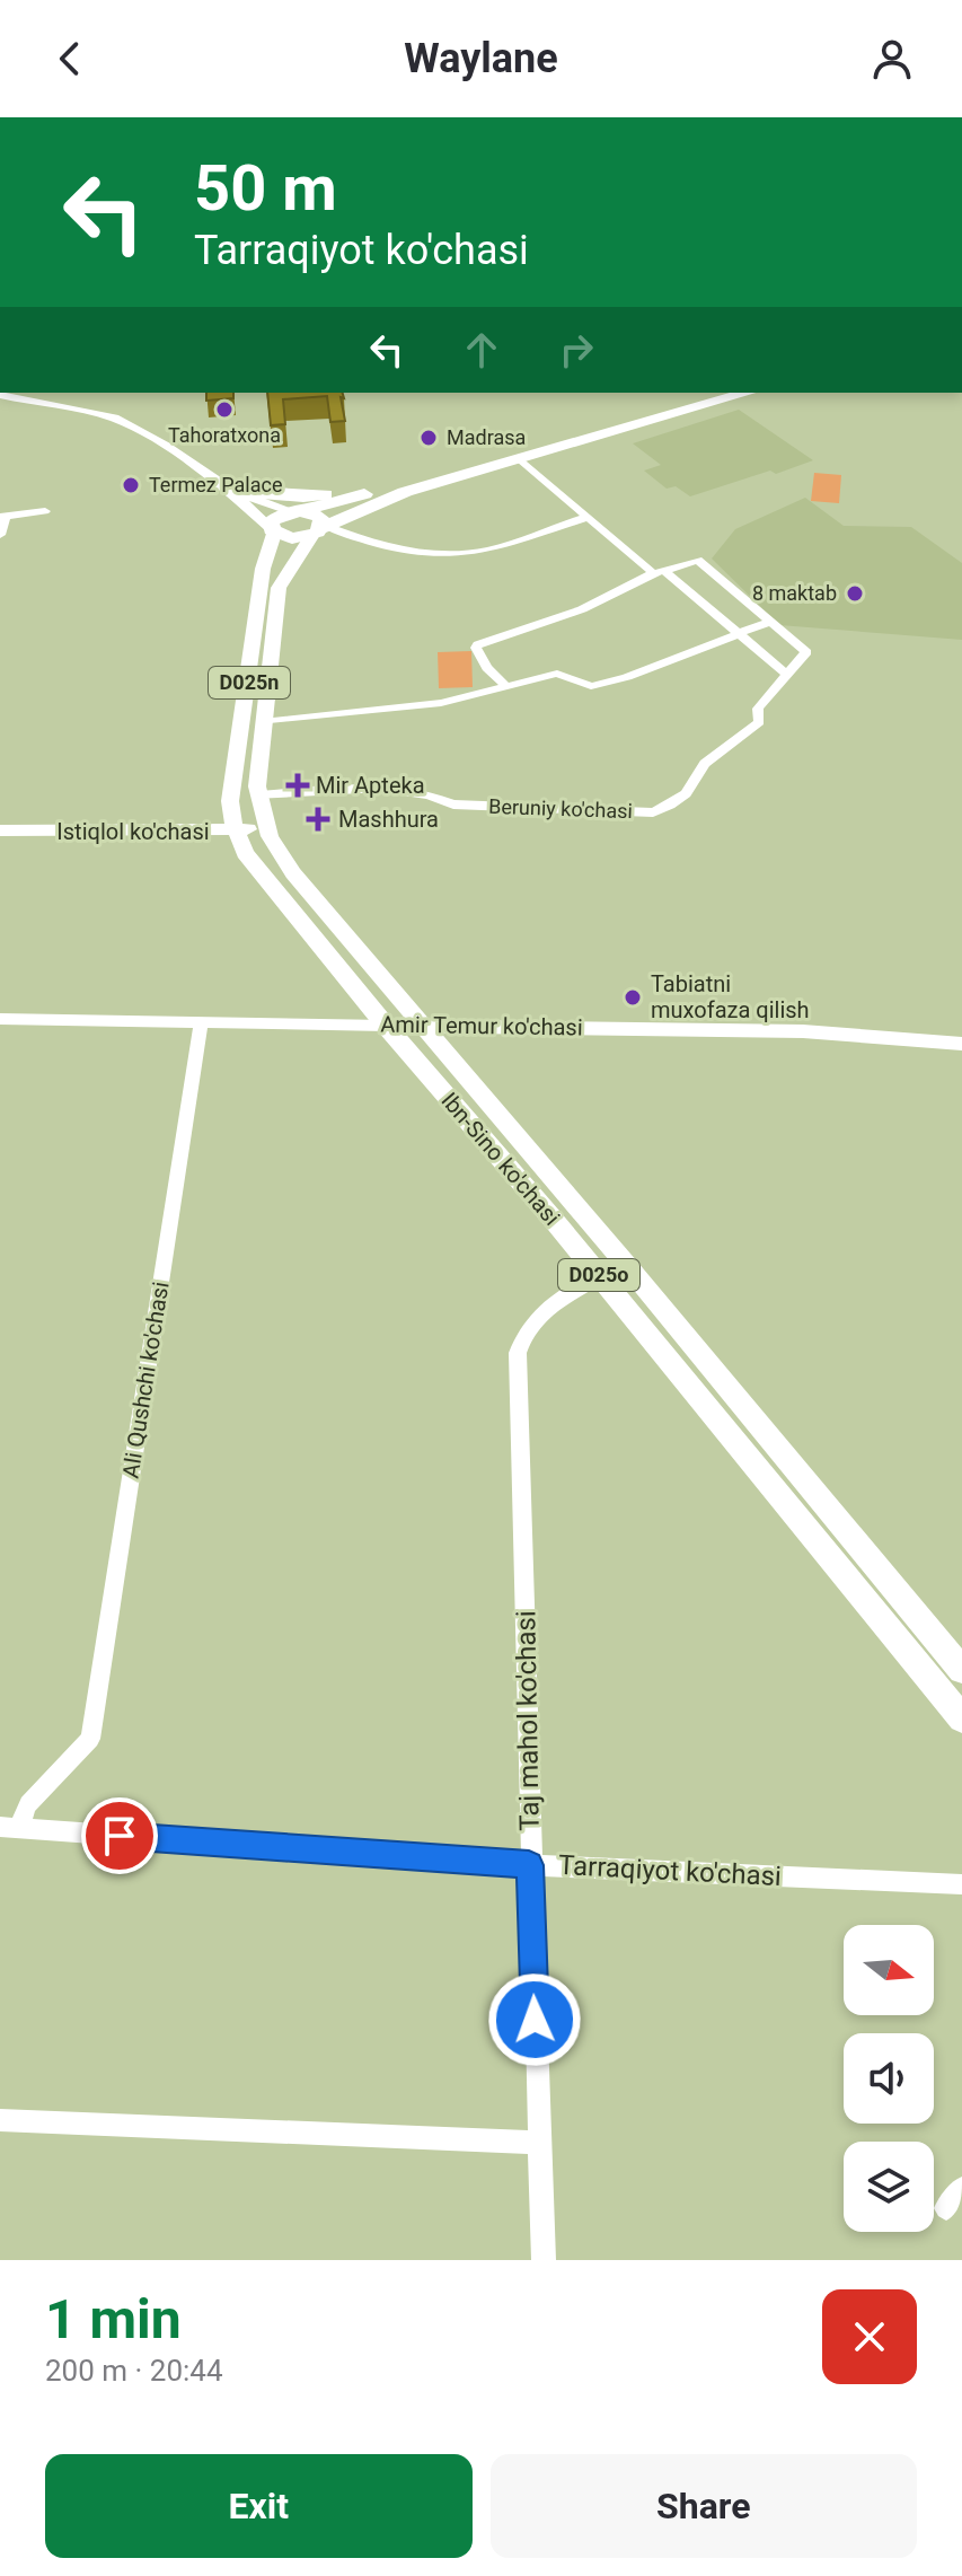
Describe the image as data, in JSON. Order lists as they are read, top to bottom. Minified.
{"streets":{"main road":["D025n","Istiqlol ko'chasi","Amir Temur ko'chasi","Ibn-Sino ko'chasi","D025o"],"street":["Beruniy ko'chasi","Ali Qushchi ko'chasi","Taj mahol ko'chasi","Tarraqiyot ko'chasi"]},"crossings":[["D025n","Beruniy ko'chasi"],["D025n","Istiqlol ko'chasi"],["D025n","Ibn-Sino ko'chasi"],["Beruniy ko'chasi","Istiqlol ko'chasi"],["Beruniy ko'chasi","Ibn-Sino ko'chasi"],["Istiqlol ko'chasi","Ibn-Sino ko'chasi"],["Amir Temur ko'chasi","Ibn-Sino ko'chasi"],["Amir Temur ko'chasi","Ali Qushchi ko'chasi"],["Ibn-Sino ko'chasi","Taj mahol ko'chasi"],["Ali Qushchi ko'chasi","Tarraqiyot ko'chasi"],["Taj mahol ko'chasi","Tarraqiyot ko'chasi"]],"places":{"other":["Tahoratxona","Madrasa","Termez Palace","8 maktab","Tabiatni muxofaza qilish"],"health":["Mir Apteka","Mashhura"]},"north":"right","page":{"header":"Waylane","turn":["50 m","Tarraqiyot ko'chasi"],"heading":["1 min","200 m · 20:44"],"buttons":["Exit","Share"]}}
